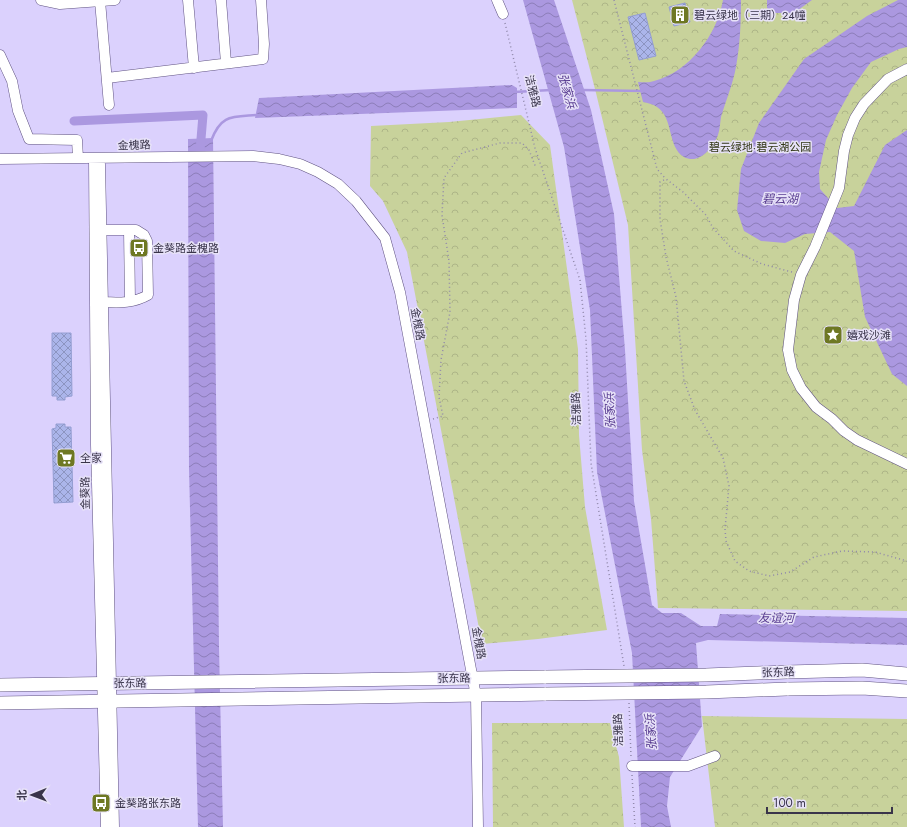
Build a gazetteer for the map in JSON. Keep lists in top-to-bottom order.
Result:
{
  "streets": {
    "main road": ["张东路"],
    "street": ["金槐路", "金葵路"],
    "path": ["洁雅路"]
  },
  "crossings": [
    ["金槐路", "金葵路"],
    ["金槐路", "张东路"],
    ["金葵路", "张东路"]
  ],
  "water": ["张家浜", "碧云湖", "友谊河"],
  "parks": ["碧云绿地·碧云湖公园"],
  "places": {
    "building": ["碧云绿地（三期）24幢"],
    "bus stop": ["金葵路金槐路", "金葵路张东路"],
    "place": ["嬉戏沙滩"],
    "supermarket": ["全家"]
  },
  "scale_bar": "100 m",
  "north": "left"
}
